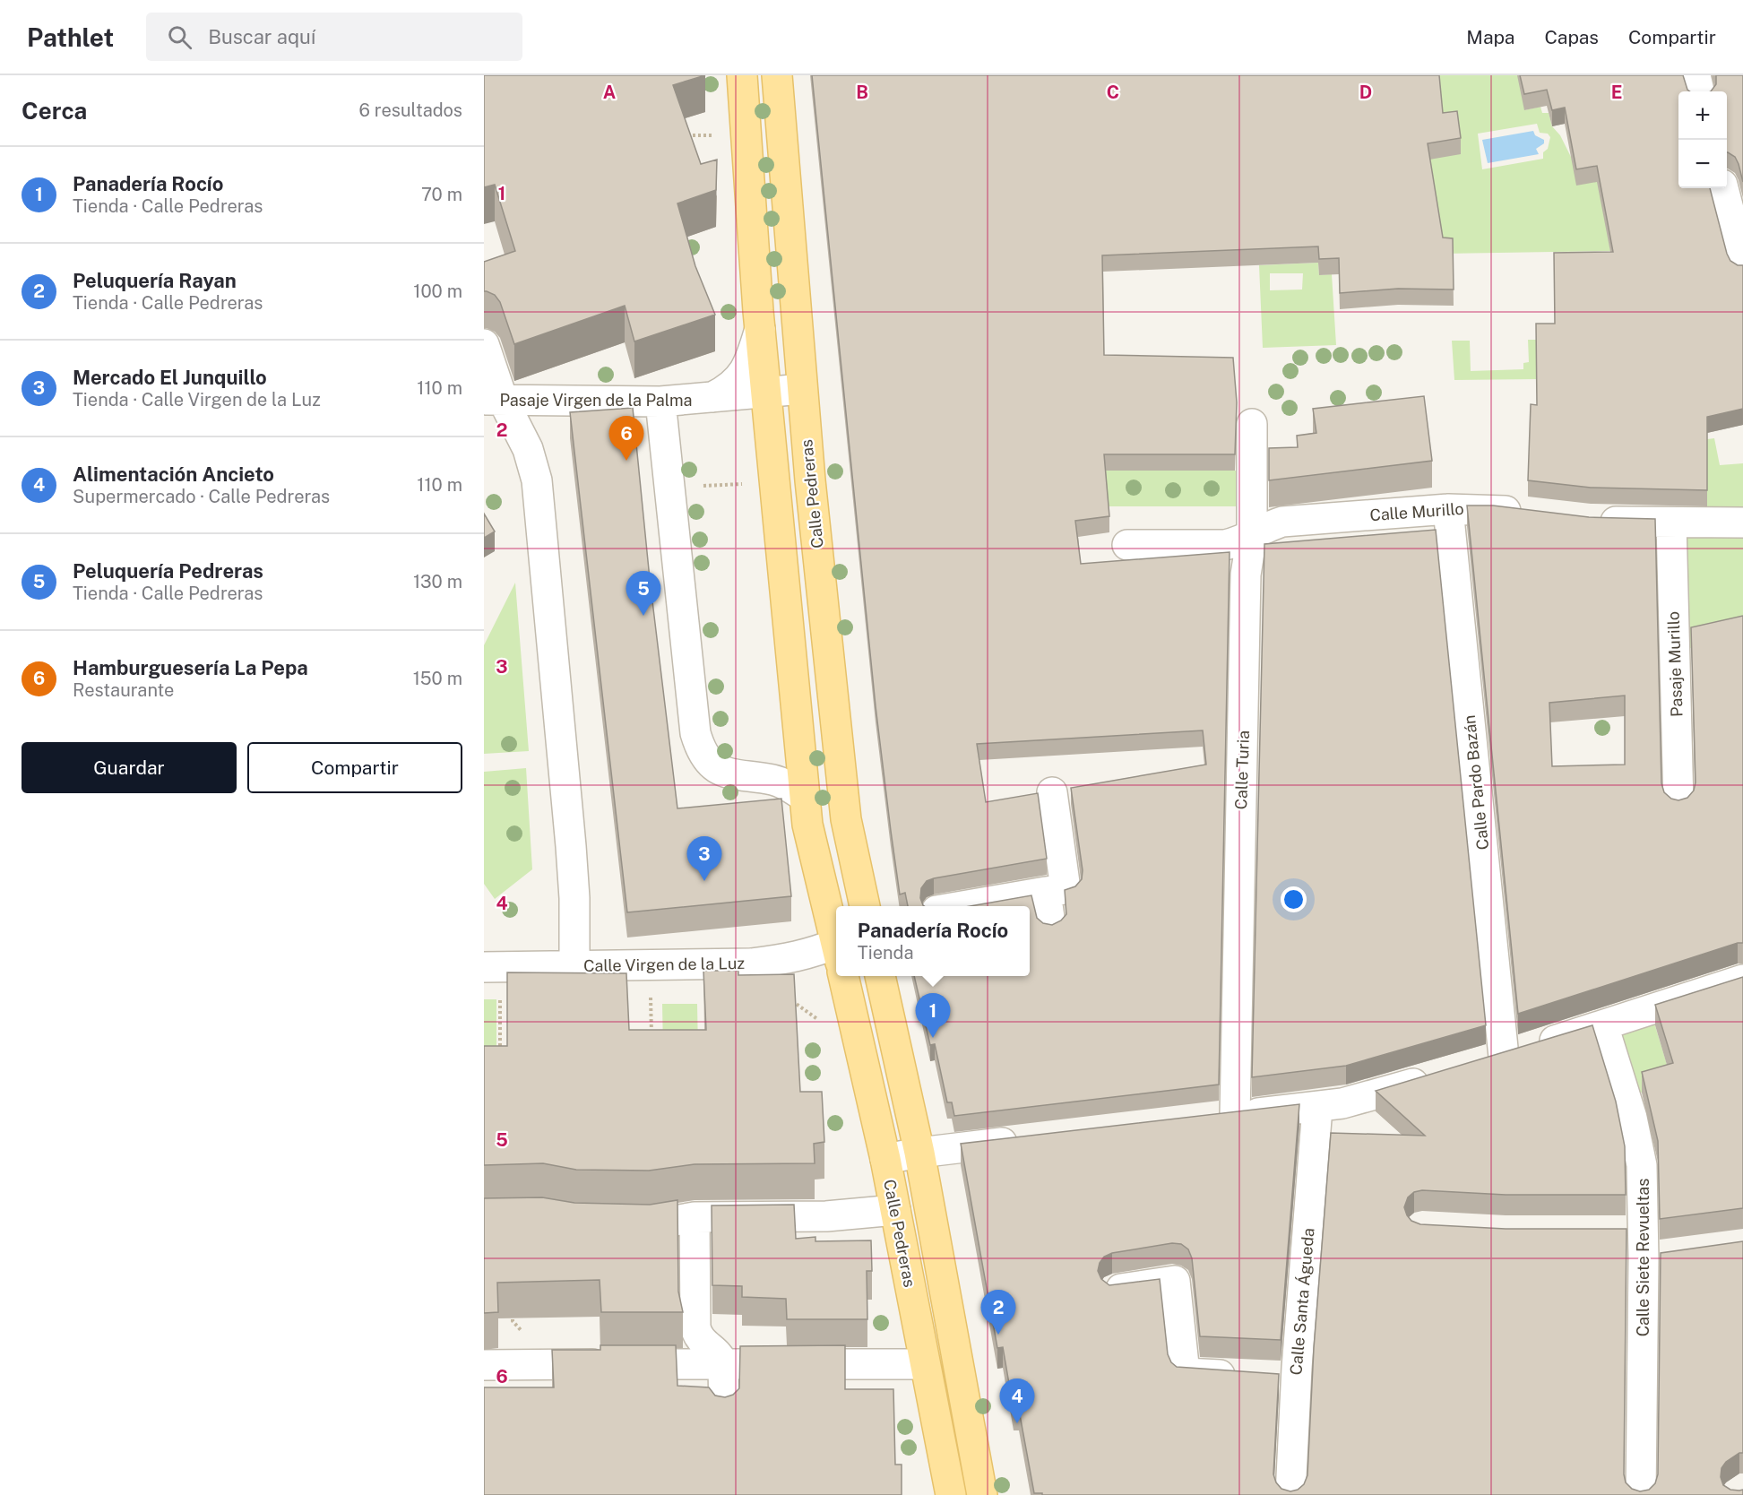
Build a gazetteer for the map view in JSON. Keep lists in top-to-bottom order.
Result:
{
  "streets": {
    "main road": ["Calle Pedreras"],
    "street": [
      "Pasaje Virgen de la Palma",
      "Calle Murillo",
      "Pasaje Murillo",
      "Calle Turia",
      "Calle Pardo Bazán",
      "Calle Virgen de la Luz",
      "Calle Siete Revueltas",
      "Calle Santa Águeda"
    ]
  },
  "crossings": [
    ["Pasaje Virgen de la Palma", "Calle Pedreras"],
    ["Calle Murillo", "Calle Turia"],
    ["Calle Murillo", "Calle Pardo Bazán"]
  ],
  "page": {
    "header": "Pathlet",
    "search": "Buscar aquí",
    "nav": ["Mapa", "Capas", "Compartir"],
    "heading": ["Cerca", "6 resultados"],
    "map_buttons": ["+", "−"],
    "list": [
      {
        "mark": "1",
        "name": "Panadería Rocío",
        "note": "Tienda · Calle Pedreras",
        "value": "70 m"
      },
      {
        "mark": "2",
        "name": "Peluquería Rayan",
        "note": "Tienda · Calle Pedreras",
        "value": "100 m"
      },
      {
        "mark": "3",
        "name": "Mercado El Junquillo",
        "note": "Tienda · Calle Virgen de la Luz",
        "value": "110 m"
      },
      {
        "mark": "4",
        "name": "Alimentación Ancieto",
        "note": "Supermercado · Calle Pedreras",
        "value": "110 m"
      },
      {
        "mark": "5",
        "name": "Peluquería Pedreras",
        "note": "Tienda · Calle Pedreras",
        "value": "130 m"
      },
      {
        "mark": "6",
        "name": "Hamburguesería La Pepa",
        "note": "Restaurante",
        "value": "150 m"
      }
    ],
    "pins": [
      "6",
      "5",
      "3",
      "1",
      "2",
      "4"
    ],
    "buttons": ["Guardar", "Compartir"],
    "popup": ["Panadería Rocío", "Tienda"]
  },
  "grid": {
    "columns": [
      "A",
      "B",
      "C",
      "D",
      "E"
    ],
    "rows": [
      "1",
      "2",
      "3",
      "4",
      "5",
      "6"
    ]
  }
}
